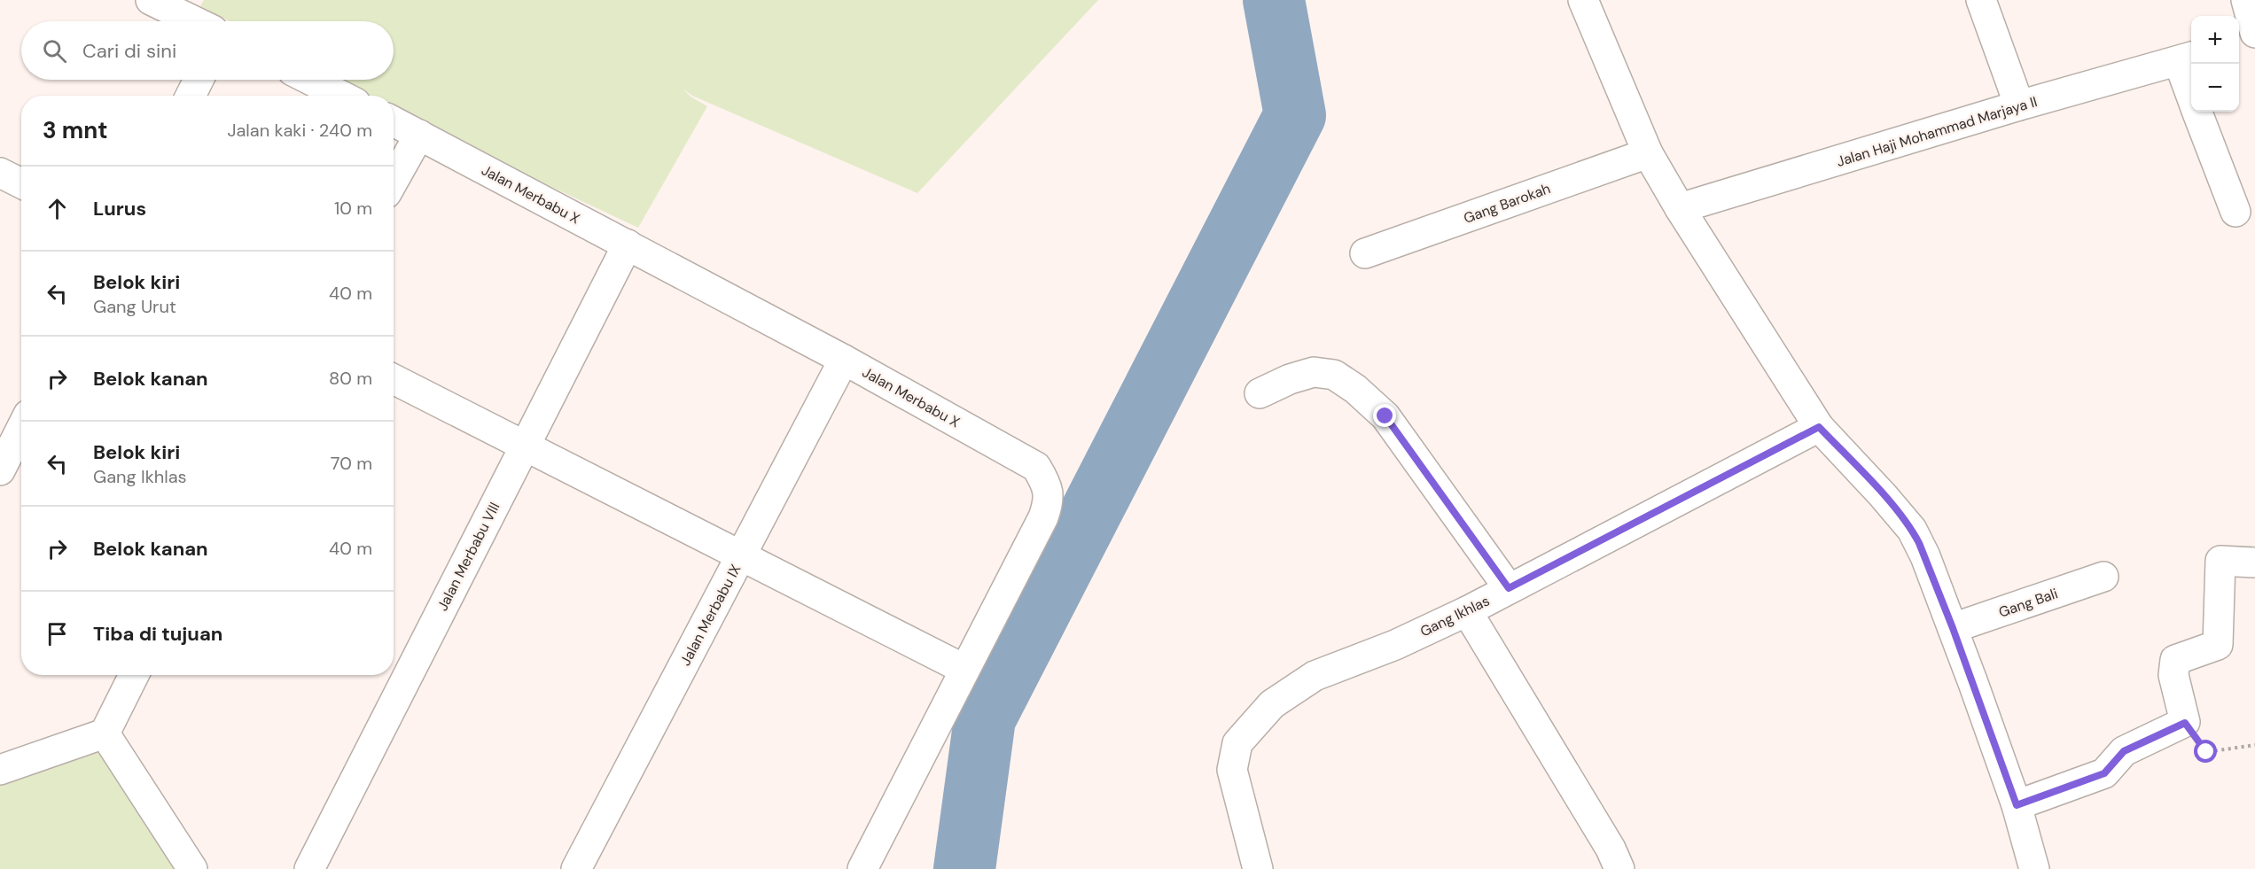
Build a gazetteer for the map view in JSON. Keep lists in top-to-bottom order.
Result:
{
  "streets": {
    "street": [
      "Jalan Haji Mohammad Marjaya II",
      "Jalan Merbabu X",
      "Gang Barokah",
      "Jalan Merbabu VIII",
      "Gang Bali",
      "Jalan Merbabu IX",
      "Gang Ikhlas"
    ]
  },
  "crossings": [
    ["Jalan Merbabu X", "Jalan Merbabu VIII"],
    ["Jalan Merbabu X", "Jalan Merbabu IX"]
  ],
  "page": {
    "map_buttons": ["+", "−"],
    "search": "Cari di sini",
    "heading": ["3 mnt", "Jalan kaki · 240 m"],
    "list": [
      ["Lurus", "10 m"],
      ["Belok kiri", "Gang Urut", "40 m"],
      ["Belok kanan", "80 m"],
      ["Belok kiri", "Gang Ikhlas", "70 m"],
      ["Belok kanan", "40 m"],
      "Tiba di tujuan"
    ]
  }
}
